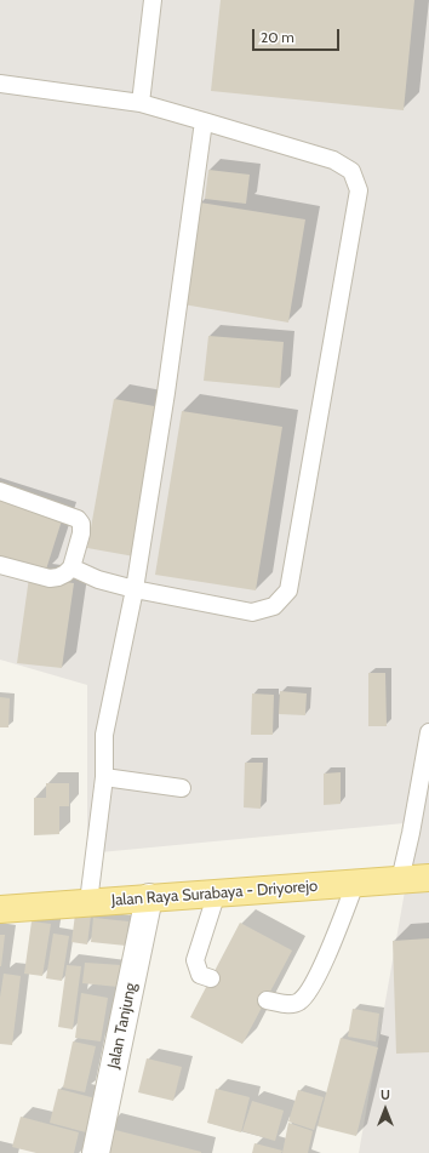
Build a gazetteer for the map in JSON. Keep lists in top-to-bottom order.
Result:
{
  "streets": {
    "main road": ["Jalan Raya Surabaya - Driyorejo"],
    "street": ["Jalan Tanjung"]
  },
  "crossings": [
    ["Jalan Raya Surabaya - Driyorejo", "Jalan Tanjung"]
  ],
  "scale_bar": "20 m",
  "north": "top"
}
